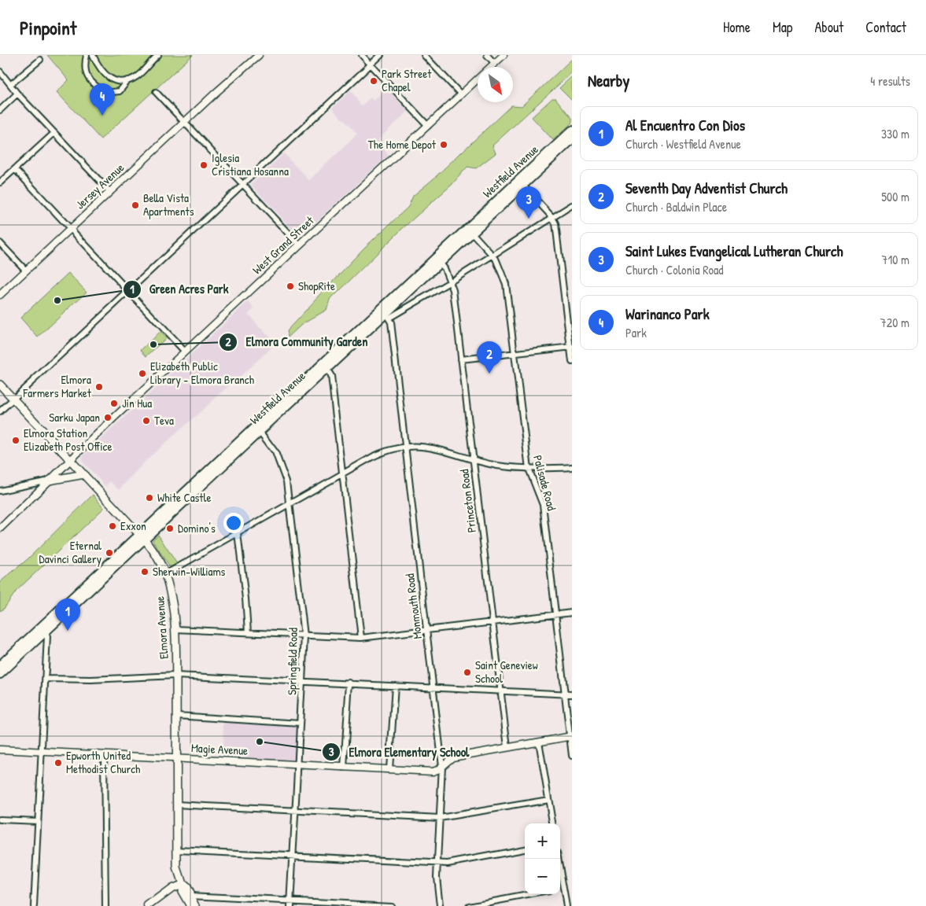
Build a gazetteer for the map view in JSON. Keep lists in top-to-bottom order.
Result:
{
  "streets": {
    "main road": ["Westfield Avenue", "Elmora Avenue"],
    "street": [
      "Jersey Avenue",
      "West Grand Street",
      "Palisade Road",
      "Princeton Road",
      "Monmouth Road",
      "Springfield Road",
      "Magie Avenue"
    ]
  },
  "crossings": [
    ["Westfield Avenue", "Palisade Road"],
    ["Westfield Avenue", "Princeton Road"],
    ["Westfield Avenue", "Monmouth Road"],
    ["Westfield Avenue", "Elmora Avenue"],
    ["Westfield Avenue", "Springfield Road"],
    ["West Grand Street", "Elmora Avenue"],
    ["Palisade Road", "Magie Avenue"],
    ["Princeton Road", "Magie Avenue"],
    ["Monmouth Road", "Magie Avenue"],
    ["Elmora Avenue", "Magie Avenue"],
    ["Springfield Road", "Magie Avenue"]
  ],
  "places": [
    "Park Street Chapel",
    "The Home Depot",
    "Iglesia Cristiana Hosanna",
    "Bella Vista Apartments",
    "ShopRite",
    "Green Acres Park",
    "Elmora Community Garden",
    "Elizabeth Public Library - Elmora Branch",
    "Elmora Farmers Market",
    "Jin Hua",
    "Sarku Japan",
    "Teva",
    "Elmora Station Elizabeth Post Office",
    "White Castle",
    "Exxon",
    "Domino's",
    "Eternal Davinci Gallery",
    "Sherwin-Williams",
    "Saint Geneview School",
    "Elmora Elementary School",
    "Epworth United Methodist Church"
  ],
  "north": "bottom right",
  "page": {
    "header": "Pinpoint",
    "nav": [
      "Home",
      "Map",
      "About",
      "Contact"
    ],
    "heading": ["Nearby", "4 results"],
    "pins": [
      "4",
      "3",
      "2",
      "1"
    ],
    "list": [
      {
        "mark": "1",
        "name": "Al Encuentro Con Dios",
        "note": "Church · Westfield Avenue",
        "value": "330 m"
      },
      {
        "mark": "2",
        "name": "Seventh Day Adventist Church",
        "note": "Church · Baldwin Place",
        "value": "500 m"
      },
      {
        "mark": "3",
        "name": "Saint Lukes Evangelical Lutheran Church",
        "note": "Church · Colonia Road",
        "value": "710 m"
      },
      {
        "mark": "4",
        "name": "Warinanco Park",
        "note": "Park",
        "value": "720 m"
      }
    ],
    "map_buttons": ["+", "−"]
  }
}
